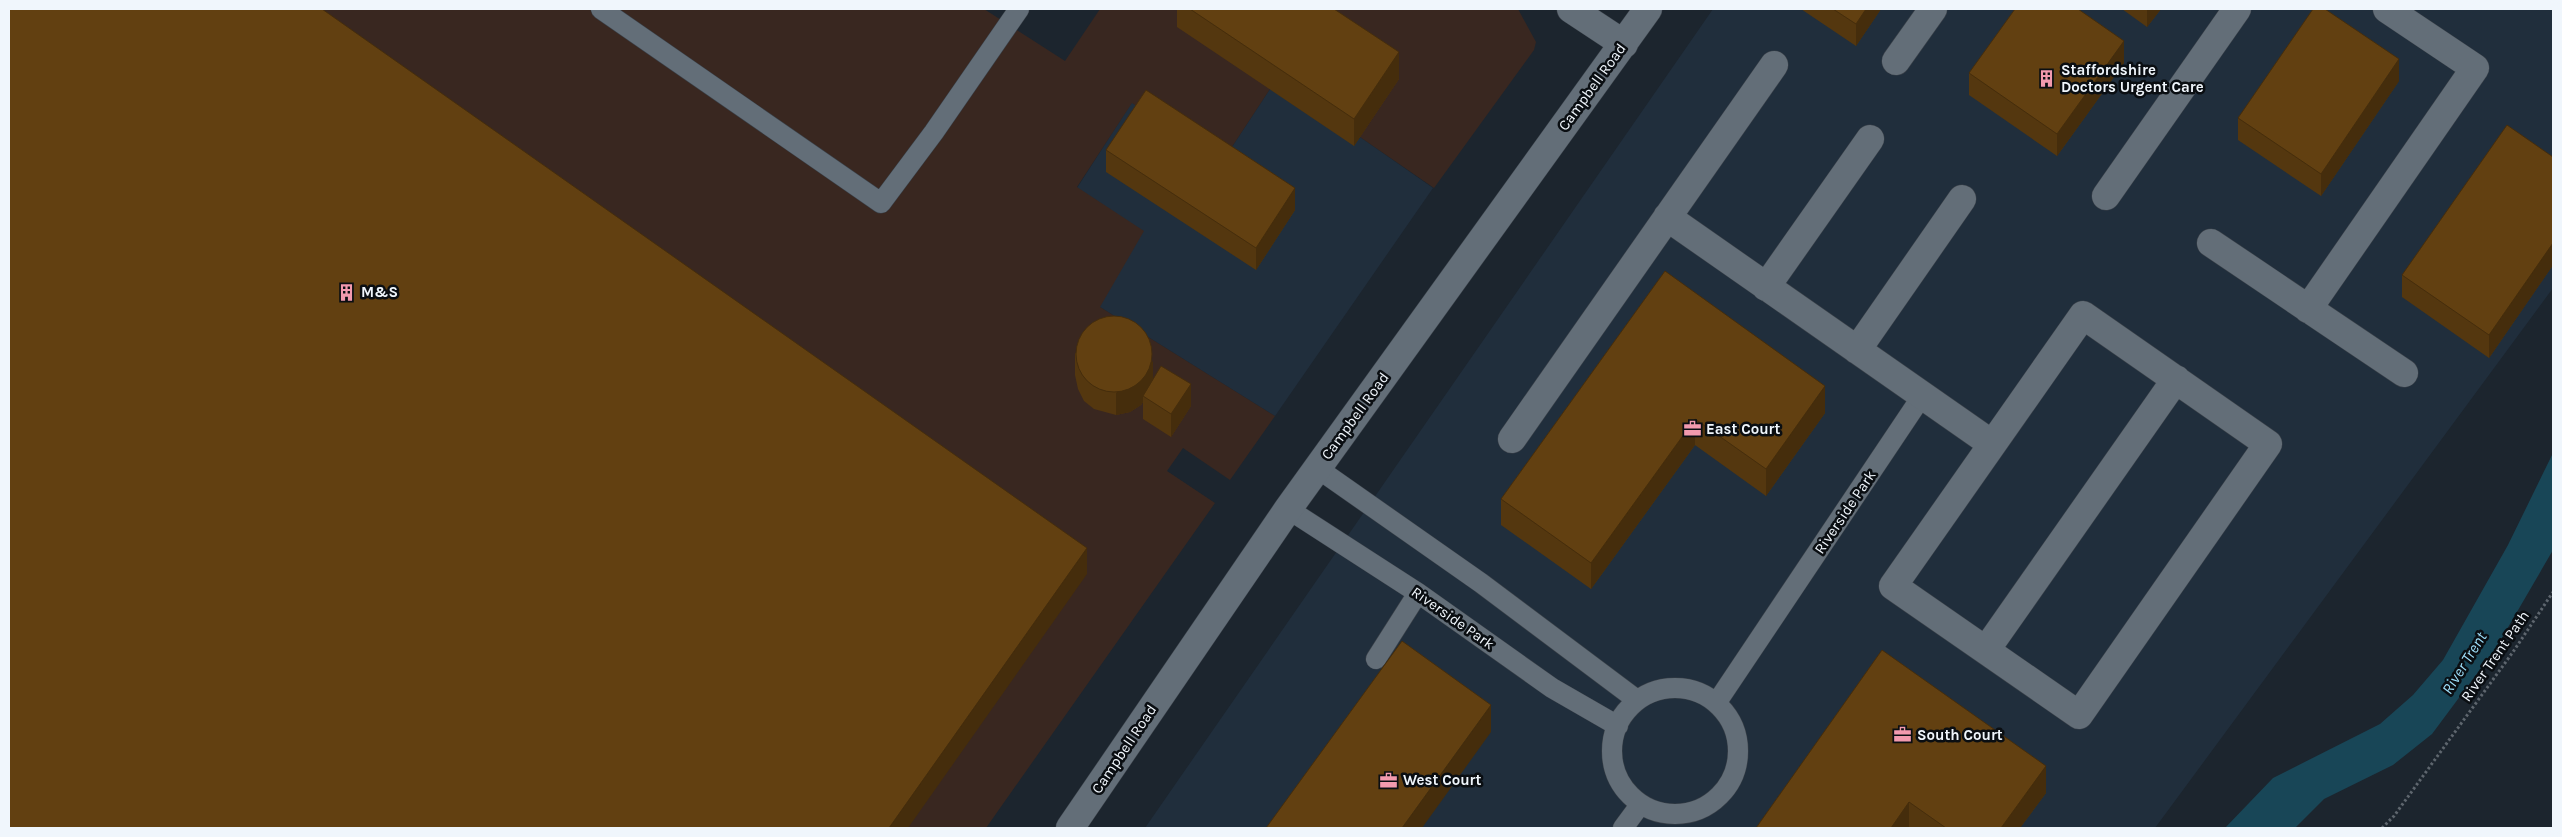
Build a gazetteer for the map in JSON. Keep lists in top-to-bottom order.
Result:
{
  "streets": {
    "street": ["Campbell Road"],
    "lane": ["Riverside Park"],
    "path": ["River Trent Path"]
  },
  "crossings": [
    ["Campbell Road", "Riverside Park"]
  ],
  "water": ["River Trent"],
  "places": {
    "building": ["Staffordshire Doctors Urgent Care", "M&S"],
    "office": ["East Court", "South Court", "West Court"]
  }
}
